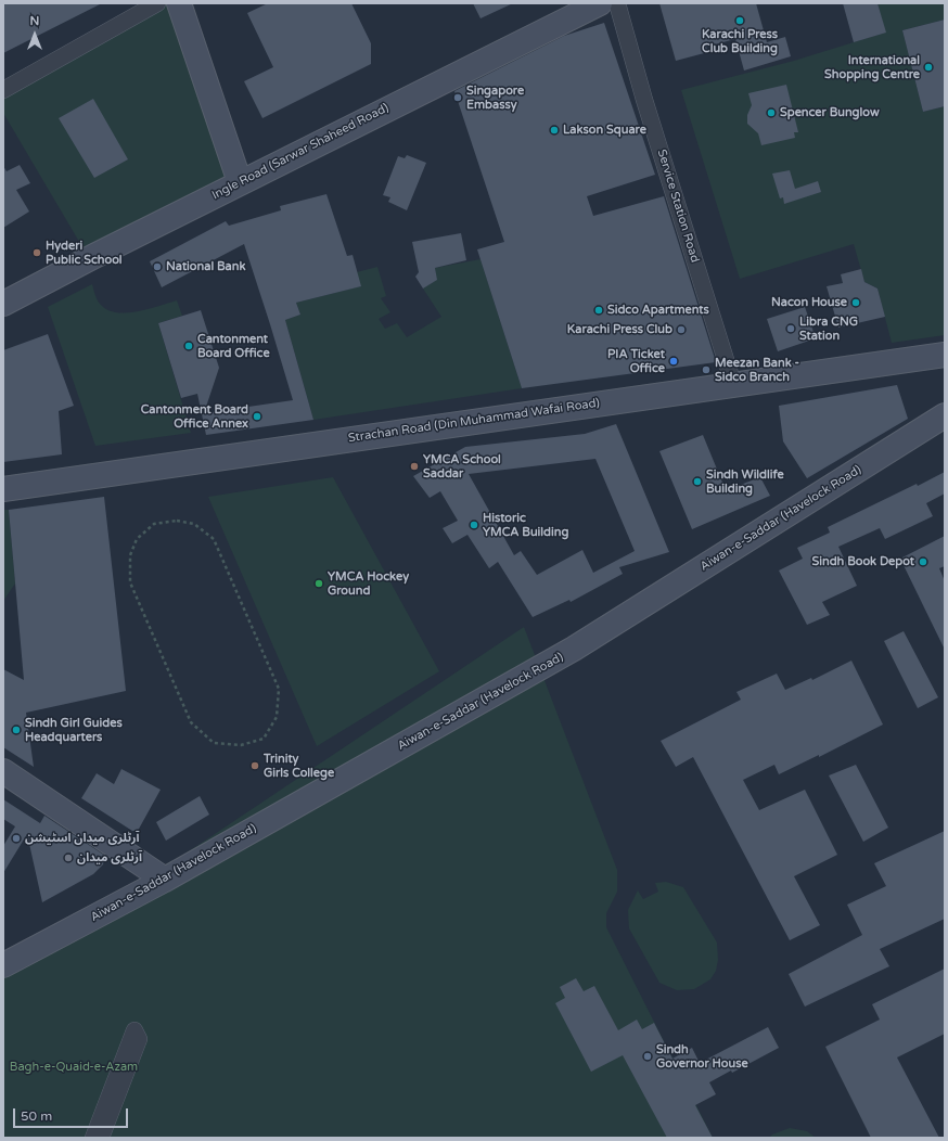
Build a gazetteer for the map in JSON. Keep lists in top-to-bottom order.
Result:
{
  "streets": {
    "main road": ["Ingle Road (Sarwar Shaheed Road)", "Strachan Road (Din Muhammad Wafai Road)", "Aiwan-e-Saddar (Havelock Road)"],
    "street": ["Service Station Road"]
  },
  "crossings": [
    ["Service Station Road", "Strachan Road (Din Muhammad Wafai Road)"]
  ],
  "parks": ["Bagh-e-Quaid-e-Azam"],
  "places": [
    "Karachi Press Club Building",
    "International Shopping Centre",
    "Singapore Embassy",
    "Spencer Bunglow",
    "Lakson Square",
    "Hyderi Public School",
    "National Bank",
    "Nacon House",
    "Sidco Apartments",
    "Libra CNG Station",
    "Karachi Press Club",
    "Cantonment Board Office",
    "PIA Ticket Office",
    "Meezan Bank - Sidco Branch",
    "Cantonment Board Office Annex",
    "YMCA School Saddar",
    "Sindh Wildlife Building",
    "Historic YMCA Building",
    "Sindh Book Depot",
    "YMCA Hockey Ground",
    "Sindh Girl Guides Headquarters",
    "Trinity Girls College",
    "آرٹلری میدان اسٹیشن",
    "آرٹلری میدان",
    "Sindh Governor House"
  ],
  "scale_bar": "50 m",
  "north": "top"
}
